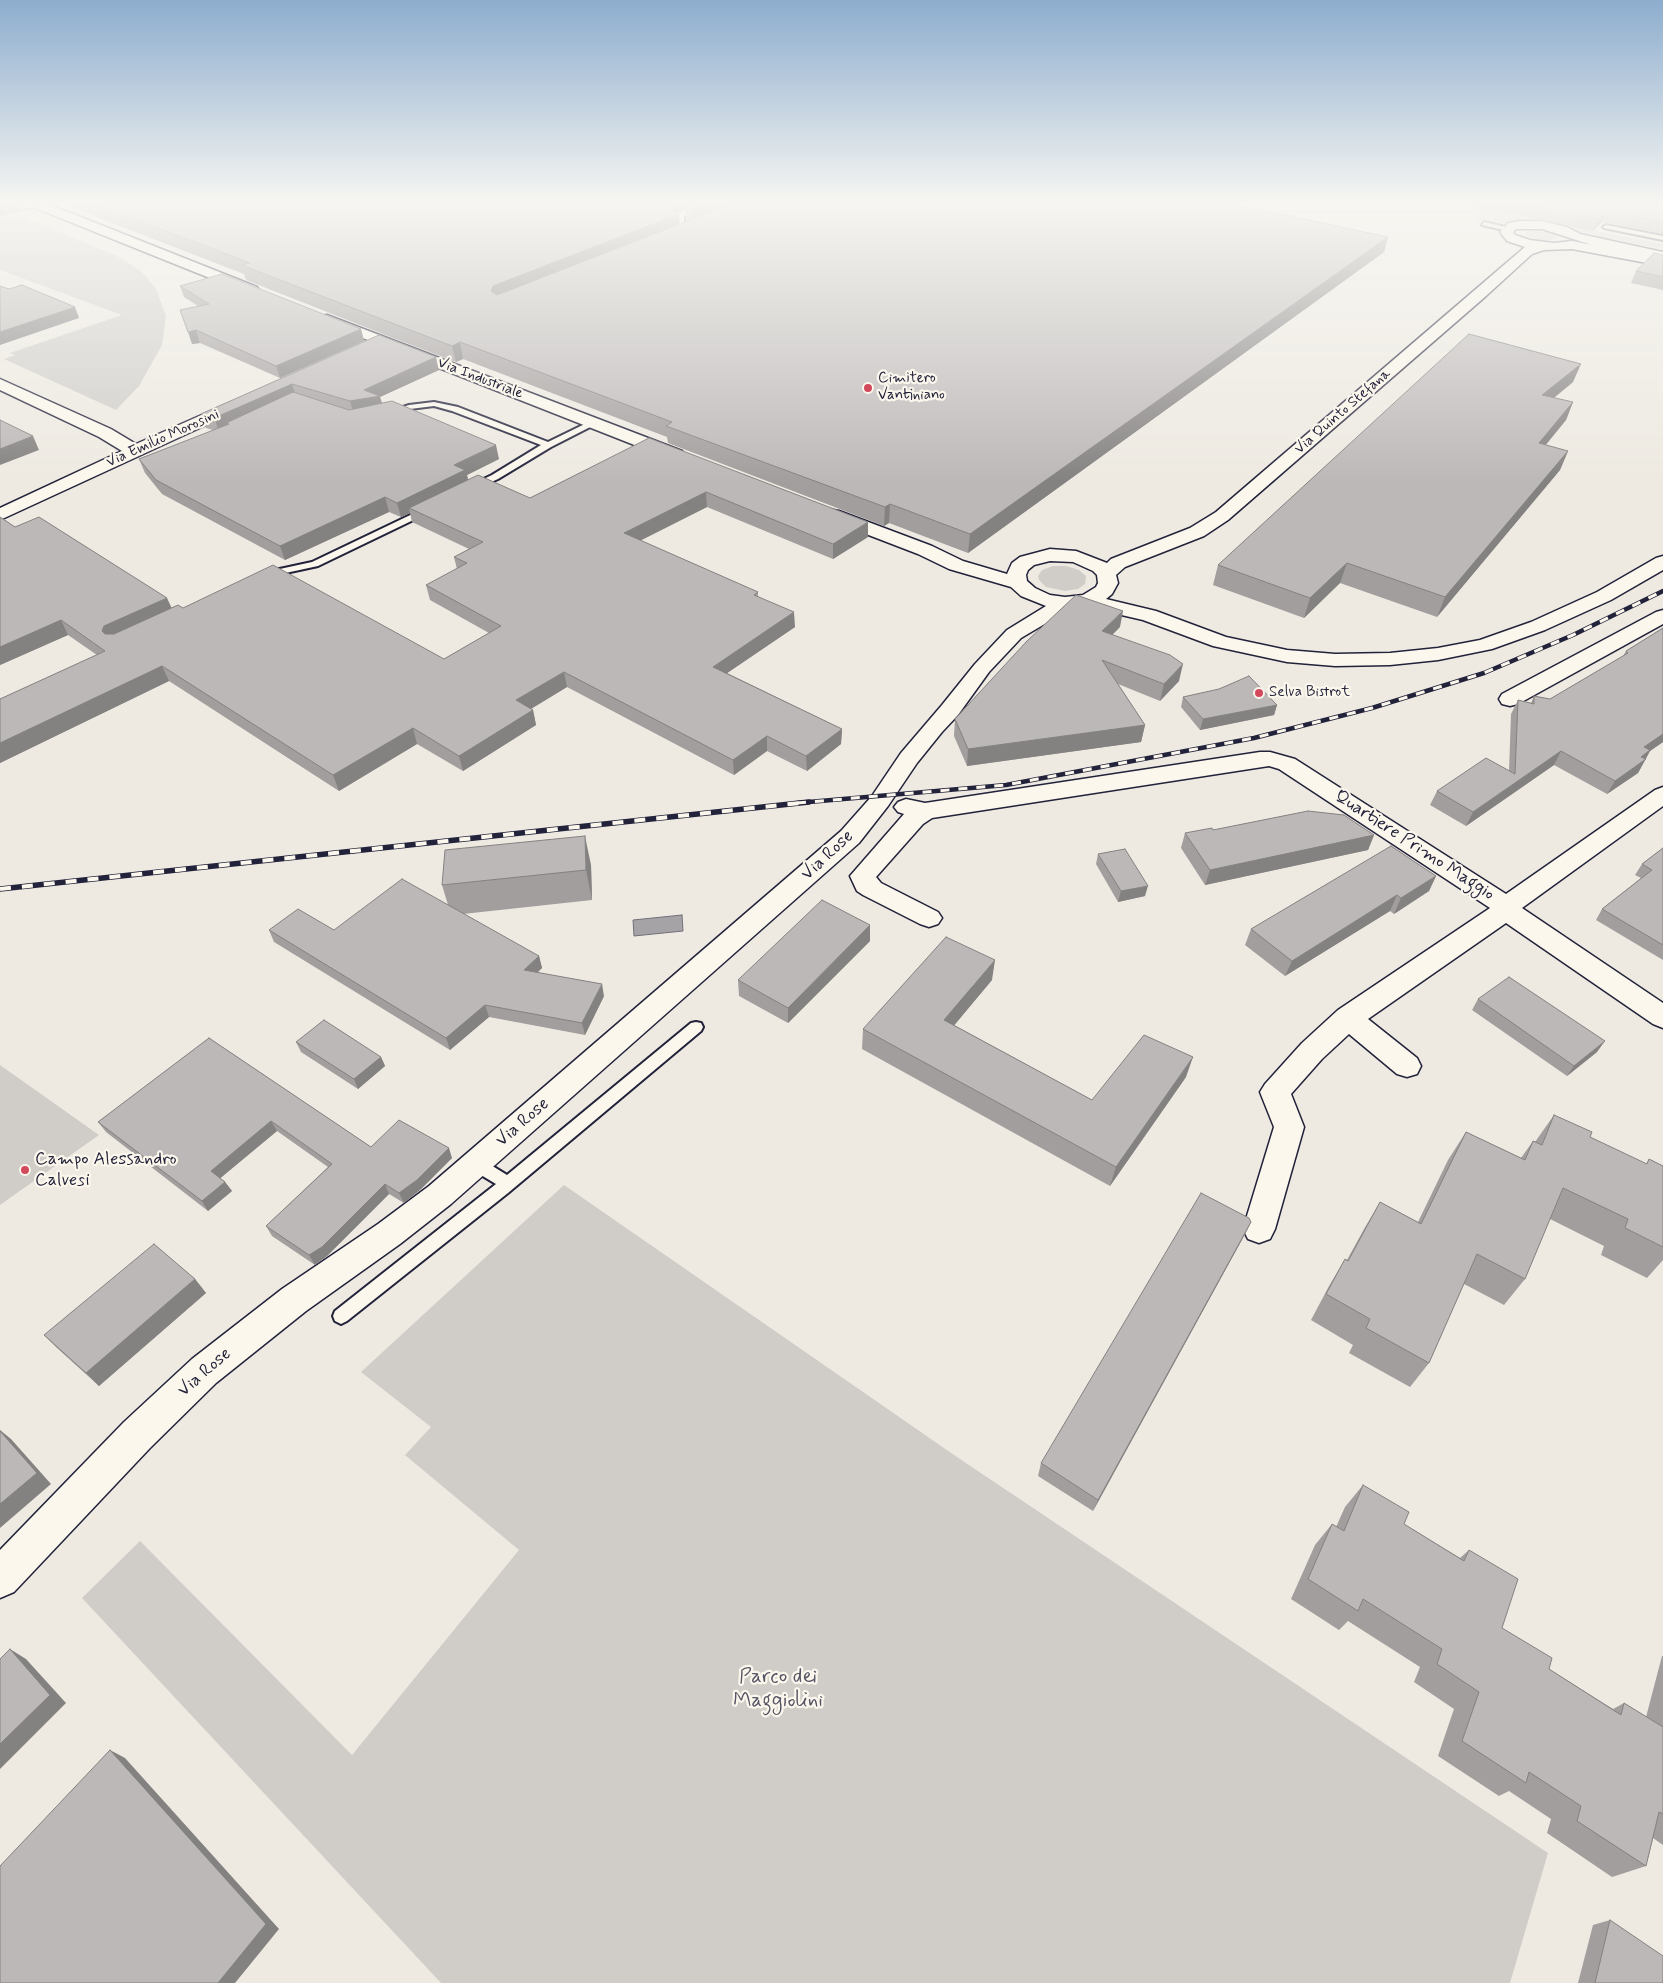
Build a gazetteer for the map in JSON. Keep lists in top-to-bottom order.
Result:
{
  "streets": {
    "street": [
      "Via Industriale",
      "Via Quinto Stefana",
      "Via Emilio Morosini",
      "Quartiere Primo Maggio",
      "Via Rose"
    ]
  },
  "parks": ["Parco dei Maggiolini"],
  "places": ["Cimitero Vantiniano", "Selva Bistrot", "Campo Alessandro Calvesi"]
}
